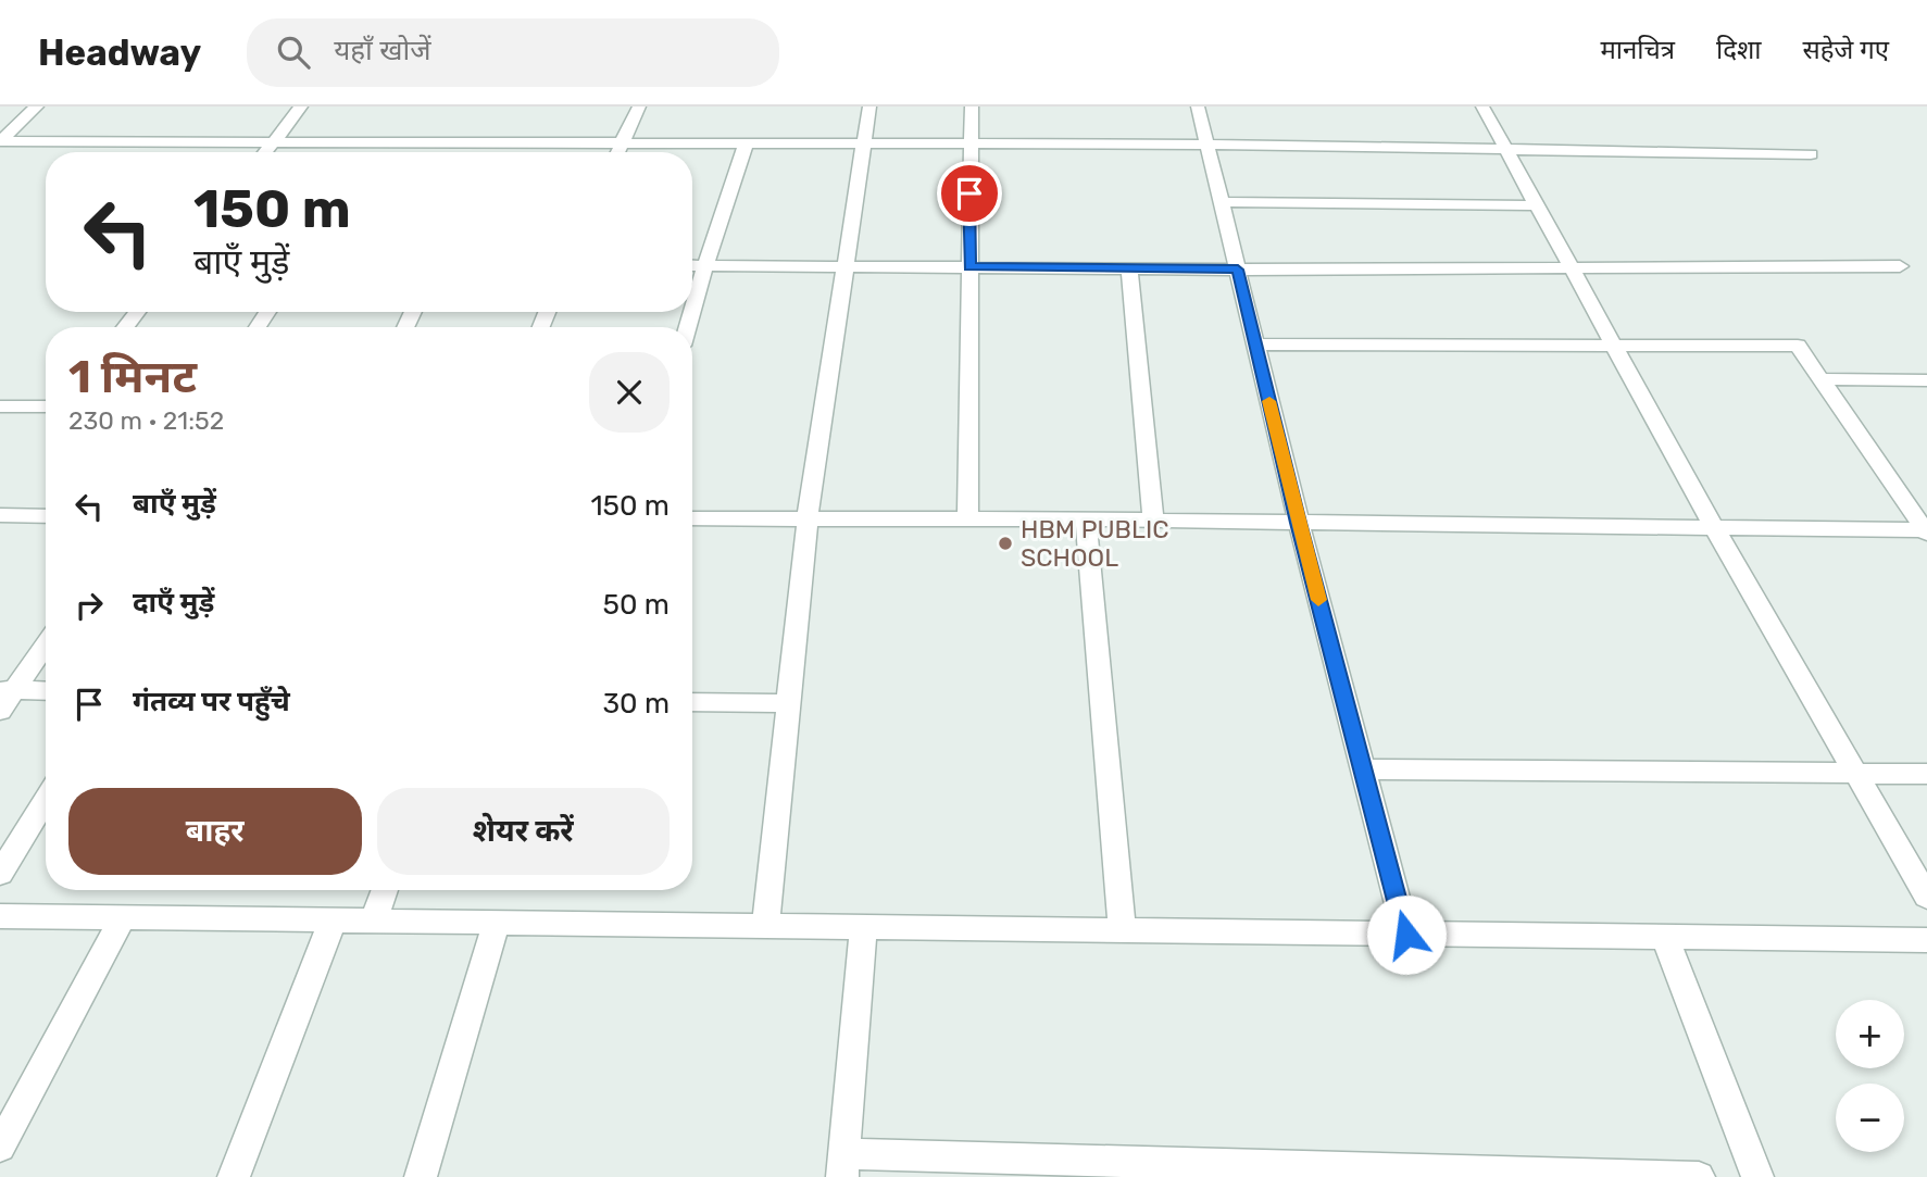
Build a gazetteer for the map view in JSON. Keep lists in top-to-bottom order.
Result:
{
  "places": ["HBM PUBLIC SCHOOL"],
  "page": {
    "header": "Headway",
    "search": "यहाँ खोजें",
    "nav": ["मानचित्र", "दिशा", "सहेजे गए"],
    "turn": ["150 m", "बाएँ मुड़ें"],
    "heading": ["1 मिनट", "230 m · 21:52"],
    "list": [
      {
        "name": "बाएँ मुड़ें",
        "value": "150 m"
      },
      {
        "name": "दाएँ मुड़ें",
        "value": "50 m"
      },
      {
        "name": "गंतव्य पर पहुँचे",
        "value": "30 m"
      }
    ],
    "buttons": ["बाहर", "शेयर करें"],
    "map_buttons": ["+", "−"]
  }
}
